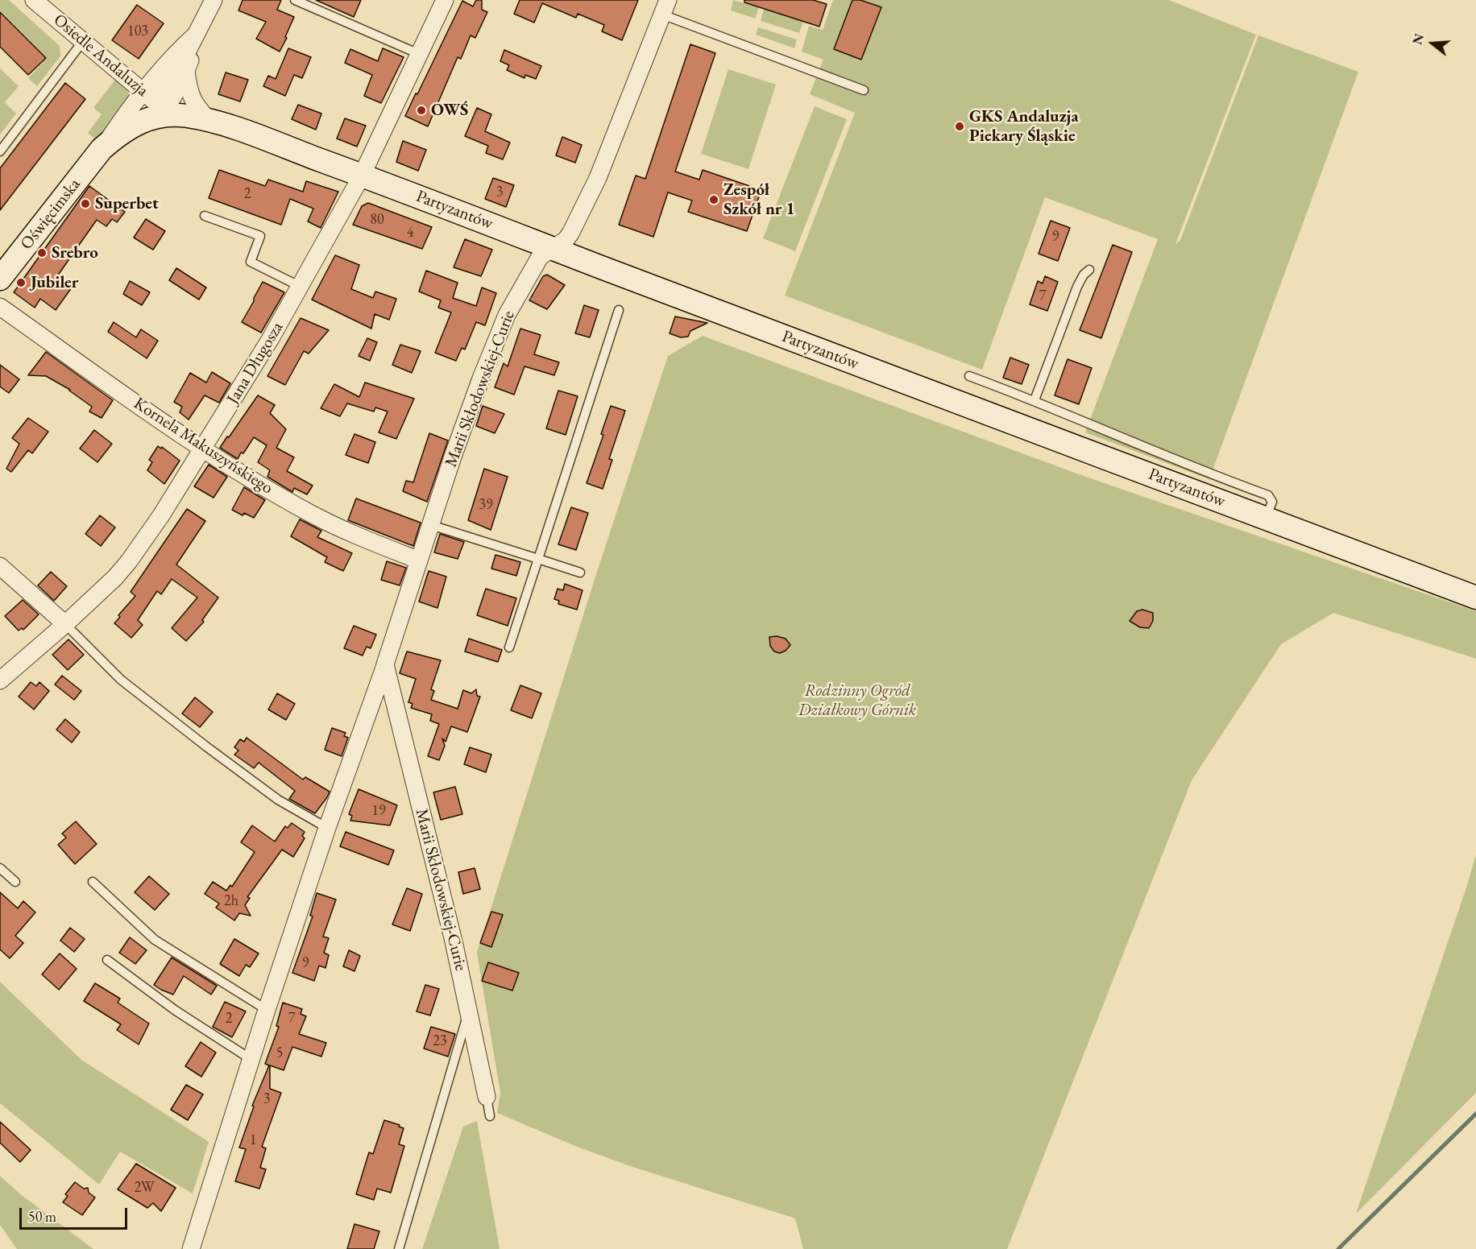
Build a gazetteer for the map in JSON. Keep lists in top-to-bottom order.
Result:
{
  "streets": {
    "street": [
      "Osiedle Andaluzja",
      "Partyzantów",
      "Oświęcimska",
      "Jana Długosza",
      "Marii Skłodowskiej-Curie",
      "Kornela Makuszyńskiego"
    ]
  },
  "crossings": [
    ["Osiedle Andaluzja", "Partyzantów"],
    ["Osiedle Andaluzja", "Oświęcimska"],
    ["Partyzantów", "Oświęcimska"],
    ["Partyzantów", "Jana Długosza"],
    ["Partyzantów", "Marii Skłodowskiej-Curie"],
    ["Jana Długosza", "Kornela Makuszyńskiego"],
    ["Marii Skłodowskiej-Curie", "Kornela Makuszyńskiego"]
  ],
  "parks": ["Rodzinny Ogród Działkowy Górnik"],
  "places": [
    "OWŚ",
    "GKS Andaluzja Piekary Śląskie",
    "Zespół Szkół nr 1",
    "Superbet",
    "Srebro",
    "Jubiler"
  ],
  "house_numbers": [
    "103",
    "3",
    "2",
    "80",
    "4",
    "9",
    "7",
    "39",
    "19",
    "2h",
    "9",
    "2",
    "7",
    "23",
    "5",
    "3",
    "1",
    "2W"
  ],
  "scale_bar": "50 m",
  "north": "left"
}
